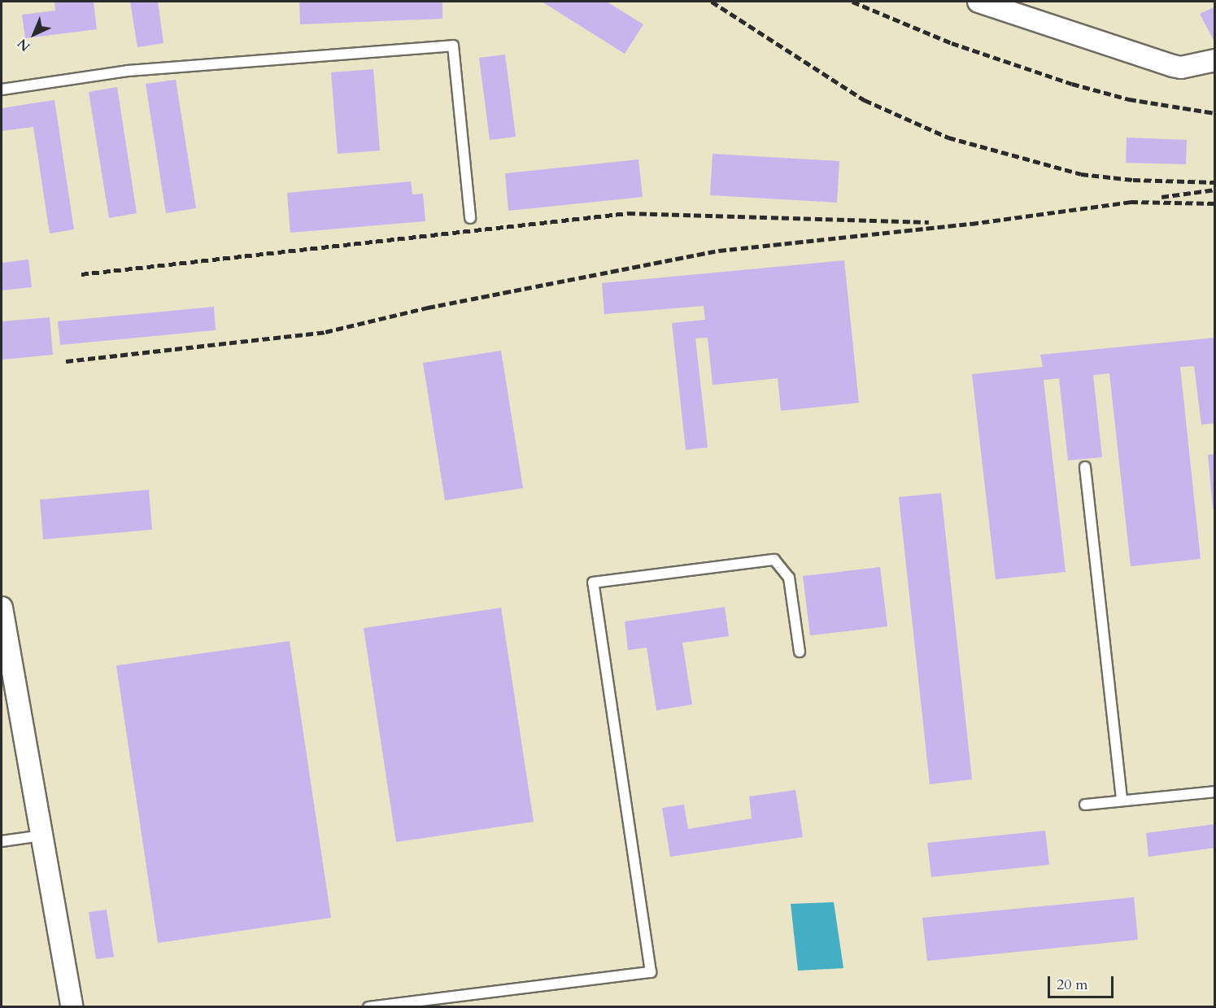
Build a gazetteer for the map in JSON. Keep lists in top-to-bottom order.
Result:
{
  "scale_bar": "20 m",
  "north": "bottom left"
}
